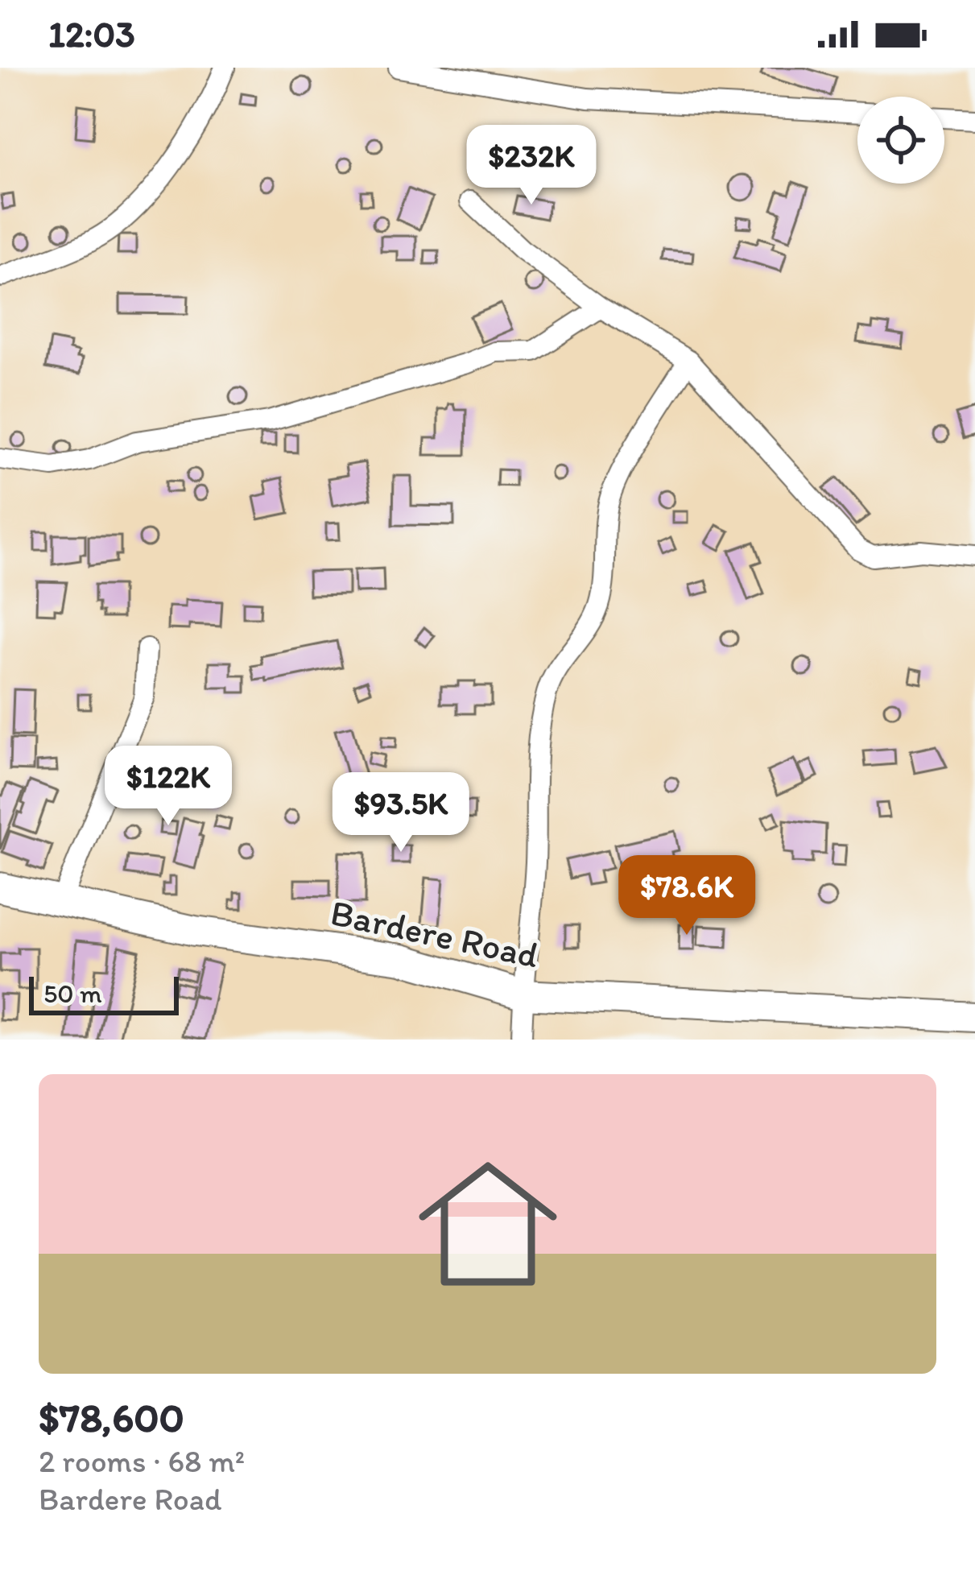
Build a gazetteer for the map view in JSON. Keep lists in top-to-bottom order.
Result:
{
  "streets": {
    "street": ["Bardere Road"]
  },
  "scale_bar": "50 m",
  "page": {
    "status": "12:03",
    "price": [
      "$232K",
      "$122K",
      "$93.5K",
      "$78.6K"
    ],
    "scale": "50 m",
    "list": [
      {
        "name": "$78,600",
        "note": "2 rooms · 68 m² · Bardere Road"
      }
    ]
  }
}
